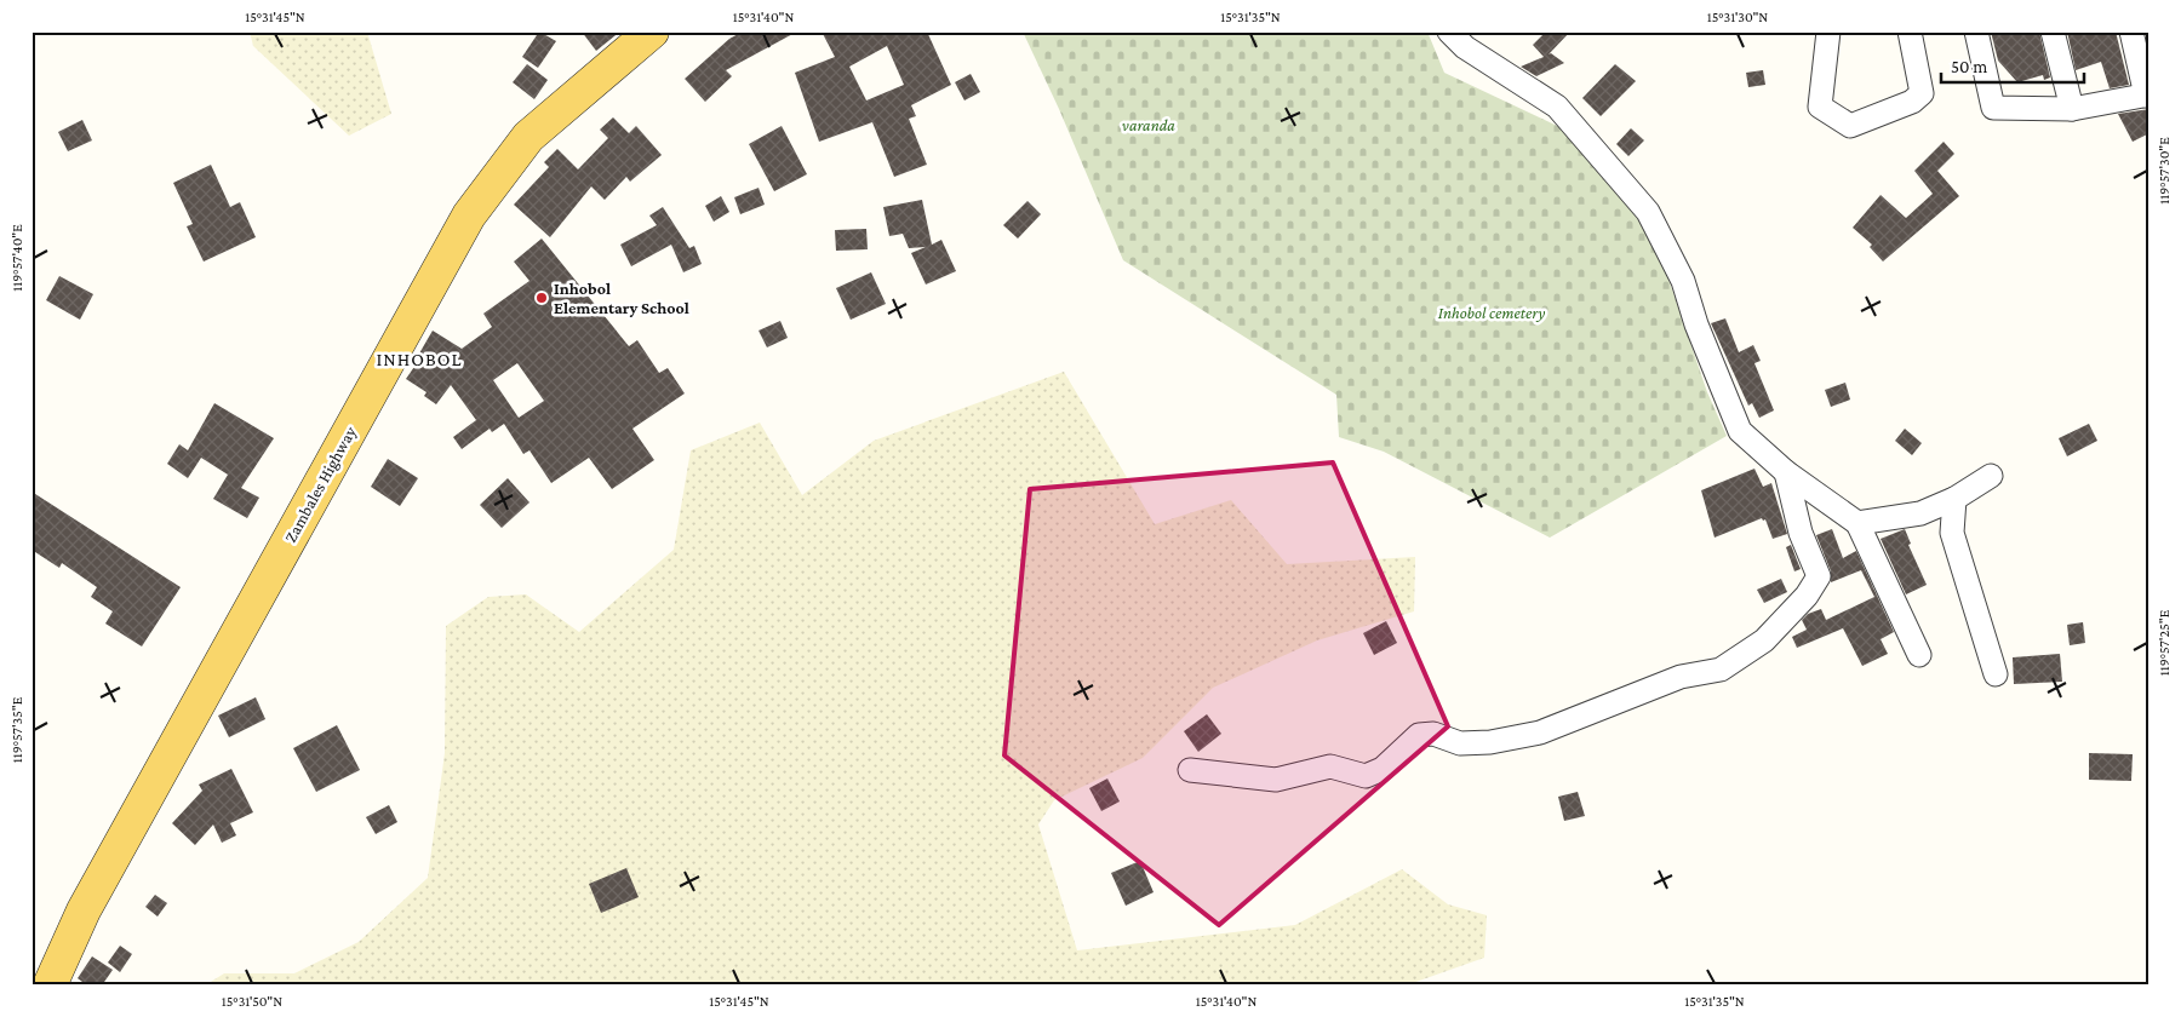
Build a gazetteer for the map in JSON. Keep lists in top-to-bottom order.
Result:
{
  "streets": {
    "main road": ["Zambales Highway"]
  },
  "districts": ["INHOBOL"],
  "parks": ["varanda", "Inhobol cemetery"],
  "places": ["Inhobol Elementary School"],
  "scale_bar": "50 m",
  "coordinates": [
    "15°31'45\"N",
    "15°31'40\"N",
    "15°31'35\"N",
    "15°31'30\"N",
    "119°57'30\"E",
    "119°57'40\"E",
    "119°57'25\"E",
    "119°57'35\"E",
    "15°31'50\"N"
  ]
}
